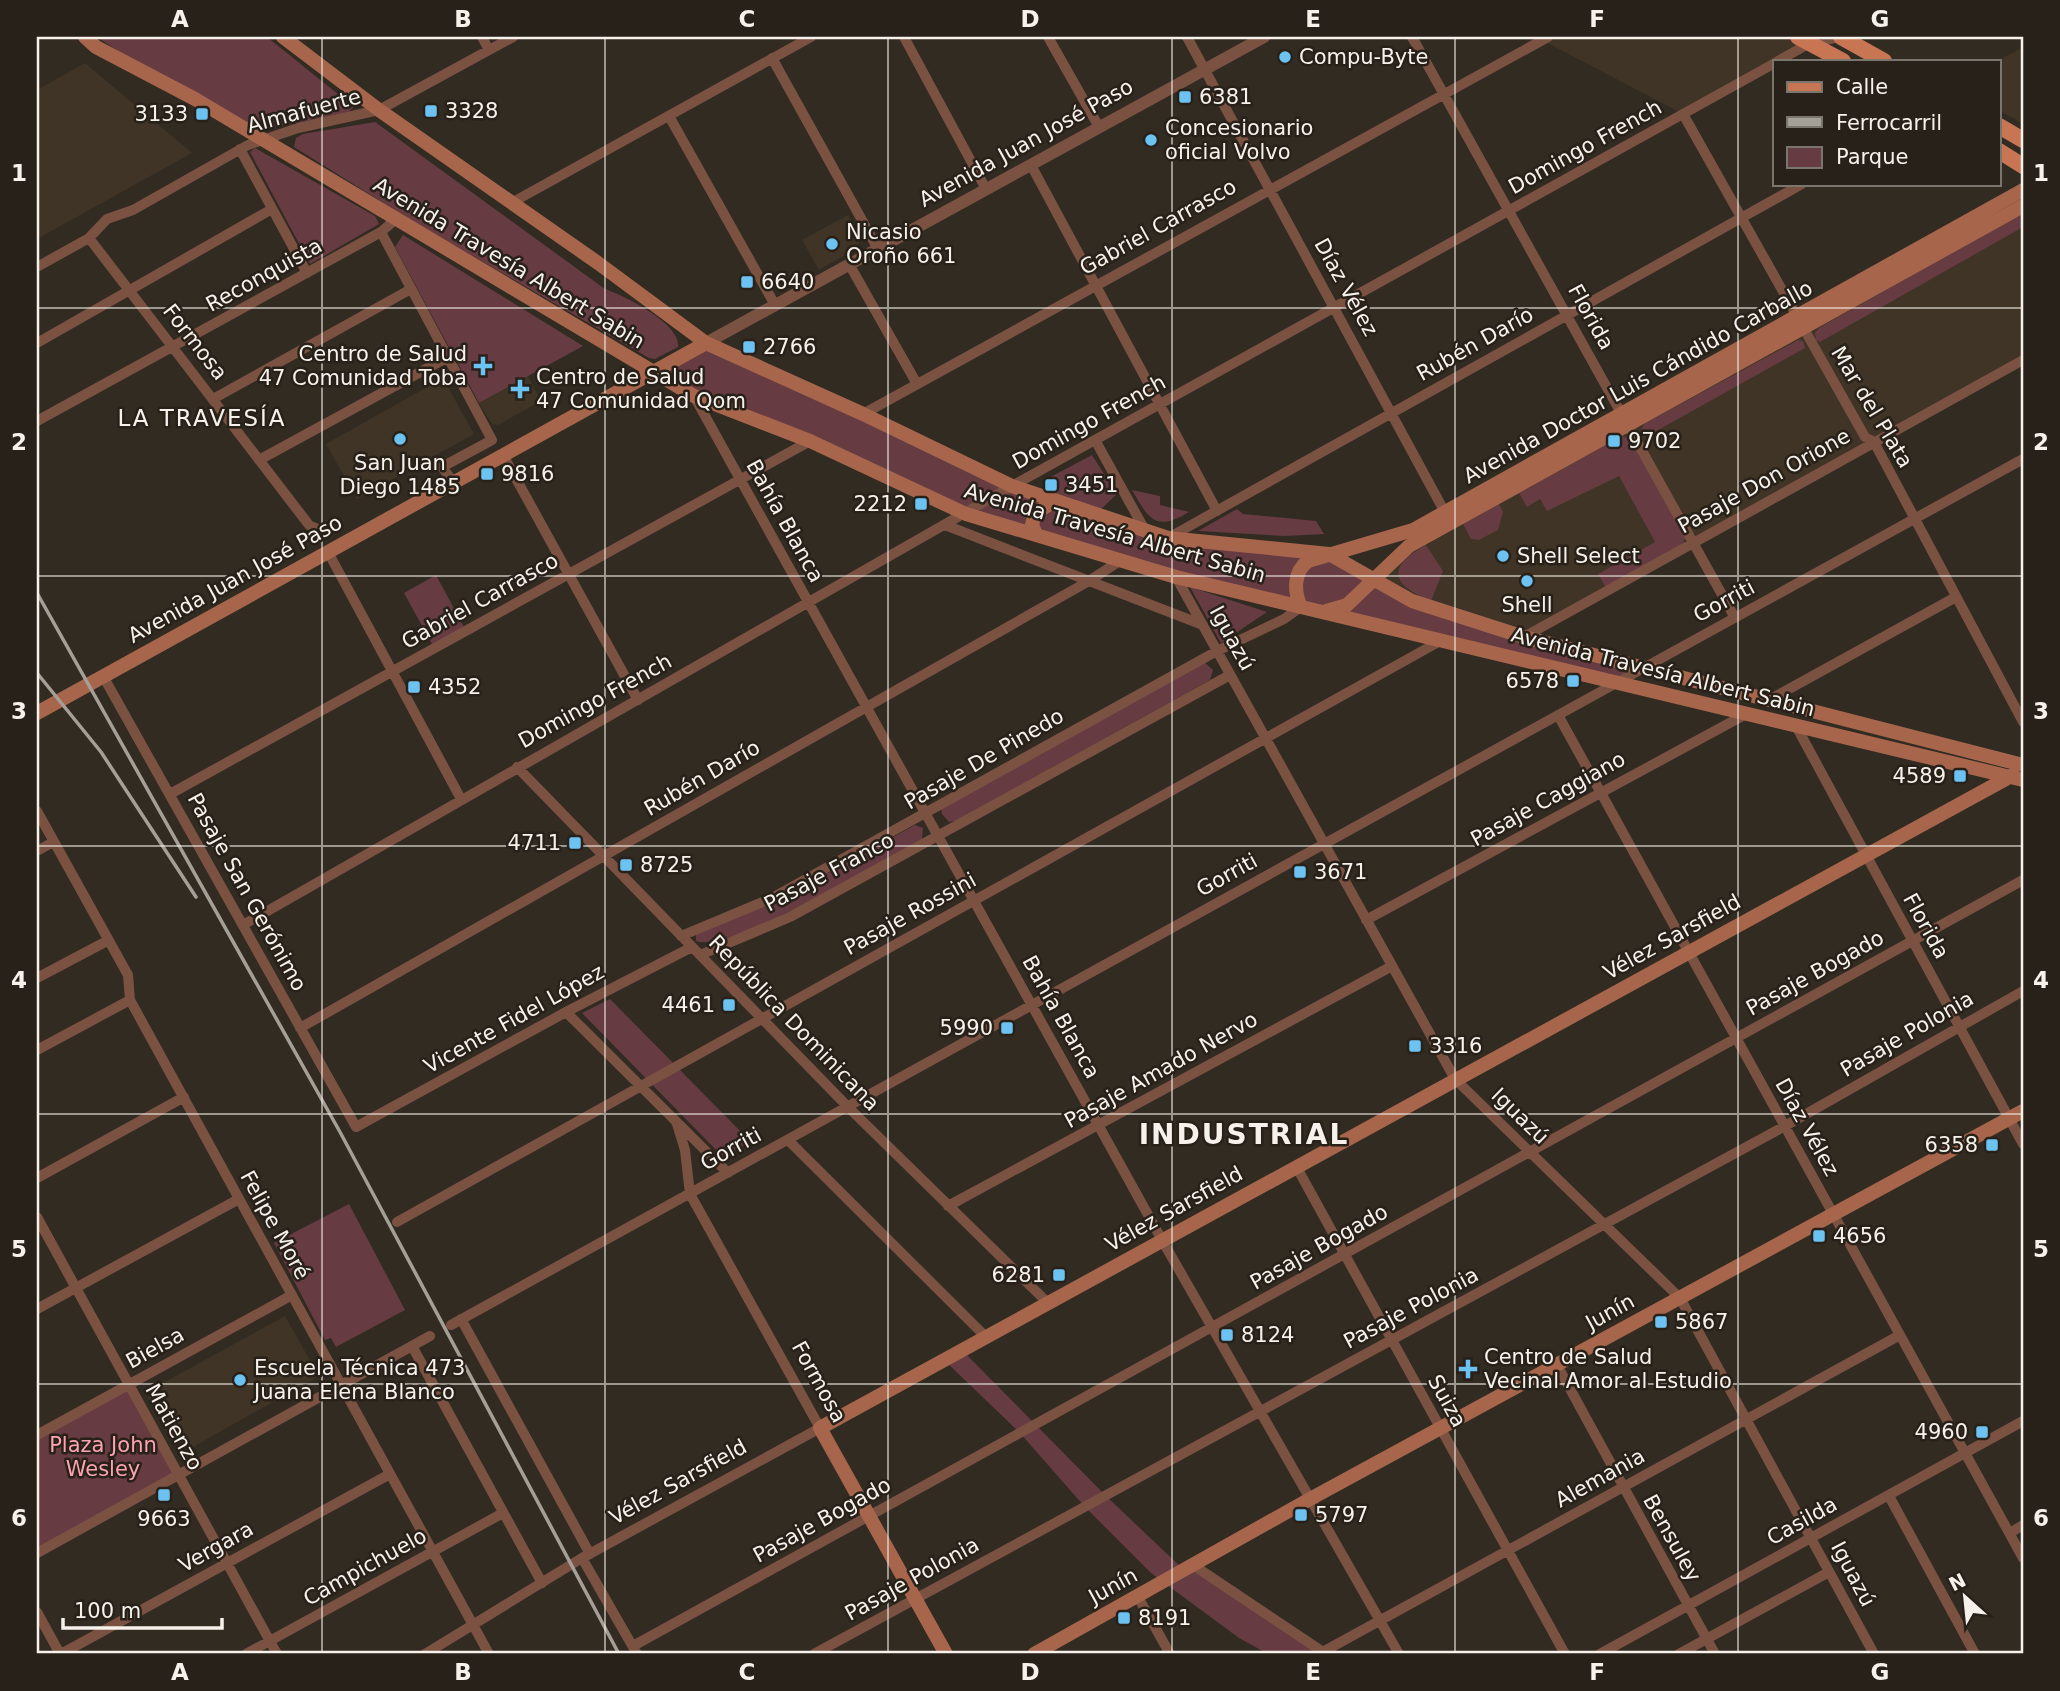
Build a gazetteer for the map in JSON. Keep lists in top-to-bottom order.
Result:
{
  "streets": {
    "main road": [
      "Avenida Juan José Paso",
      "Avenida Travesía Albert Sabin",
      "Formosa",
      "Avenida Doctor Luis Cándido Carballo",
      "Vélez Sarsfield",
      "Junín"
    ],
    "street": [
      "Almafuerte",
      "Domingo French",
      "Gabriel Carrasco",
      "Reconquista",
      "Díaz Vélez",
      "Florida",
      "Rubén Darío",
      "Mar del Plata",
      "Pasaje Don Orione",
      "Bahía Blanca",
      "Gorriti",
      "Iguazú",
      "Pasaje De Pinedo",
      "Pasaje Caggiano",
      "Pasaje Franco",
      "Pasaje San Gerónimo",
      "Pasaje Rossini",
      "Pasaje Bogado",
      "Vicente Fidel López",
      "República Dominicana",
      "Pasaje Polonia",
      "Pasaje Amado Nervo",
      "Felipe Moré",
      "Bielsa",
      "Suiza",
      "Matienzo",
      "Alemania",
      "Casilda",
      "Bensuley",
      "Vergara",
      "Campichuelo"
    ]
  },
  "crossings": [
    ["Almafuerte", "Avenida Travesía Albert Sabin"],
    ["Almafuerte", "Formosa"],
    ["Avenida Juan José Paso", "Avenida Travesía Albert Sabin"],
    ["Avenida Juan José Paso", "Díaz Vélez"],
    ["Avenida Juan José Paso", "Pasaje San Gerónimo"],
    ["Domingo French", "Avenida Travesía Albert Sabin"],
    ["Domingo French", "Díaz Vélez"],
    ["Domingo French", "Florida"],
    ["Domingo French", "Mar del Plata"],
    ["Domingo French", "Bahía Blanca"],
    ["Domingo French", "Pasaje San Gerónimo"],
    ["Domingo French", "República Dominicana"],
    ["Gabriel Carrasco", "Avenida Travesía Albert Sabin"],
    ["Gabriel Carrasco", "Díaz Vélez"],
    ["Gabriel Carrasco", "Florida"],
    ["Gabriel Carrasco", "Bahía Blanca"],
    ["Gabriel Carrasco", "Pasaje San Gerónimo"],
    ["Avenida Travesía Albert Sabin", "Reconquista"],
    ["Avenida Travesía Albert Sabin", "Florida"],
    ["Avenida Travesía Albert Sabin", "Rubén Darío"],
    ["Avenida Travesía Albert Sabin", "Avenida Doctor Luis Cándido Carballo"],
    ["Avenida Travesía Albert Sabin", "Pasaje Don Orione"],
    ["Avenida Travesía Albert Sabin", "Bahía Blanca"],
    ["Avenida Travesía Albert Sabin", "Gorriti"],
    ["Avenida Travesía Albert Sabin", "Iguazú"],
    ["Avenida Travesía Albert Sabin", "Pasaje De Pinedo"],
    ["Avenida Travesía Albert Sabin", "Pasaje Caggiano"],
    ["Avenida Travesía Albert Sabin", "Pasaje Rossini"],
    ["Avenida Travesía Albert Sabin", "Vélez Sarsfield"],
    ["Reconquista", "Formosa"],
    ["Díaz Vélez", "Rubén Darío"],
    ["Díaz Vélez", "Avenida Doctor Luis Cándido Carballo"],
    ["Díaz Vélez", "Gorriti"],
    ["Díaz Vélez", "Pasaje Caggiano"],
    ["Díaz Vélez", "Vélez Sarsfield"],
    ["Díaz Vélez", "Pasaje Bogado"],
    ["Díaz Vélez", "Pasaje Polonia"],
    ["Díaz Vélez", "Junín"],
    ["Díaz Vélez", "Alemania"],
    ["Díaz Vélez", "Casilda"],
    ["Florida", "Rubén Darío"],
    ["Florida", "Avenida Doctor Luis Cándido Carballo"],
    ["Florida", "Pasaje Don Orione"],
    ["Florida", "Gorriti"],
    ["Florida", "Vélez Sarsfield"],
    ["Florida", "Pasaje Bogado"],
    ["Florida", "Pasaje Polonia"],
    ["Florida", "Junín"],
    ["Formosa", "Gorriti"],
    ["Formosa", "Vélez Sarsfield"],
    ["Formosa", "Pasaje Bogado"],
    ["Formosa", "Pasaje Polonia"],
    ["Rubén Darío", "Mar del Plata"],
    ["Rubén Darío", "Bahía Blanca"],
    ["Rubén Darío", "Pasaje San Gerónimo"],
    ["Rubén Darío", "República Dominicana"],
    ["Avenida Doctor Luis Cándido Carballo", "Mar del Plata"],
    ["Avenida Doctor Luis Cándido Carballo", "Pasaje De Pinedo"],
    ["Mar del Plata", "Pasaje Don Orione"],
    ["Mar del Plata", "Gorriti"],
    ["Bahía Blanca", "Gorriti"],
    ["Bahía Blanca", "Pasaje De Pinedo"],
    ["Bahía Blanca", "Pasaje Franco"],
    ["Bahía Blanca", "Pasaje Rossini"],
    ["Bahía Blanca", "Vélez Sarsfield"],
    ["Bahía Blanca", "Pasaje Bogado"],
    ["Bahía Blanca", "Pasaje Polonia"],
    ["Bahía Blanca", "Pasaje Amado Nervo"],
    ["Bahía Blanca", "Junín"],
    ["Bahía Blanca", "Alemania"],
    ["Gorriti", "Iguazú"],
    ["Gorriti", "Vélez Sarsfield"],
    ["Gorriti", "República Dominicana"],
    ["Iguazú", "Pasaje De Pinedo"],
    ["Iguazú", "Pasaje Caggiano"],
    ["Iguazú", "Pasaje Franco"],
    ["Iguazú", "Pasaje Rossini"],
    ["Iguazú", "Vélez Sarsfield"],
    ["Iguazú", "Pasaje Bogado"],
    ["Iguazú", "Pasaje Polonia"],
    ["Iguazú", "Pasaje Amado Nervo"],
    ["Iguazú", "Junín"],
    ["Iguazú", "Alemania"],
    ["Iguazú", "Casilda"],
    ["Pasaje De Pinedo", "República Dominicana"],
    ["Pasaje Franco", "Vicente Fidel López"],
    ["Pasaje Franco", "República Dominicana"],
    ["Pasaje San Gerónimo", "Vicente Fidel López"],
    ["Pasaje Rossini", "República Dominicana"],
    ["Vélez Sarsfield", "República Dominicana"],
    ["Vélez Sarsfield", "Felipe Moré"],
    ["Vélez Sarsfield", "Suiza"],
    ["Pasaje Bogado", "Suiza"],
    ["Vicente Fidel López", "República Dominicana"],
    ["República Dominicana", "Pasaje Amado Nervo"],
    ["Pasaje Polonia", "Suiza"],
    ["Felipe Moré", "Bielsa"],
    ["Felipe Moré", "Vergara"],
    ["Felipe Moré", "Campichuelo"],
    ["Junín", "Suiza"],
    ["Junín", "Bensuley"],
    ["Bielsa", "Matienzo"],
    ["Suiza", "Alemania"],
    ["Matienzo", "Vergara"],
    ["Matienzo", "Campichuelo"],
    ["Alemania", "Bensuley"],
    ["Casilda", "Bensuley"]
  ],
  "districts": ["LA TRAVESÍA", "INDUSTRIAL"],
  "parks": ["Plaza John Wesley"],
  "places": {
    "other": [
      "Compu-Byte",
      "Concesionario oficial Volvo",
      "Nicasio Oroño 661",
      "San Juan Diego 1485",
      "Shell Select",
      "Shell",
      "Escuela Técnica 473 Juana Elena Blanco"
    ],
    "transit": [
      "6381",
      "3328",
      "3133",
      "6640",
      "2766",
      "9702",
      "9816",
      "3451",
      "2212",
      "6578",
      "4352",
      "4589",
      "4711",
      "8725",
      "3671",
      "4461",
      "5990",
      "3316",
      "6358",
      "4656",
      "6281",
      "5867",
      "8124",
      "4960",
      "9663",
      "5797",
      "8191"
    ],
    "health": ["Centro de Salud 47 Comunidad Toba", "Centro de Salud 47 Comunidad Qom", "Centro de Salud Vecinal Amor al Estudio"]
  },
  "legend": ["Calle", "Ferrocarril", "Parque"],
  "scale_bar": "100 m",
  "north": "top left",
  "grid": {
    "columns": [
      "A",
      "B",
      "C",
      "D",
      "E",
      "F",
      "G"
    ],
    "rows": [
      "1",
      "2",
      "3",
      "4",
      "5",
      "6"
    ]
  }
}
